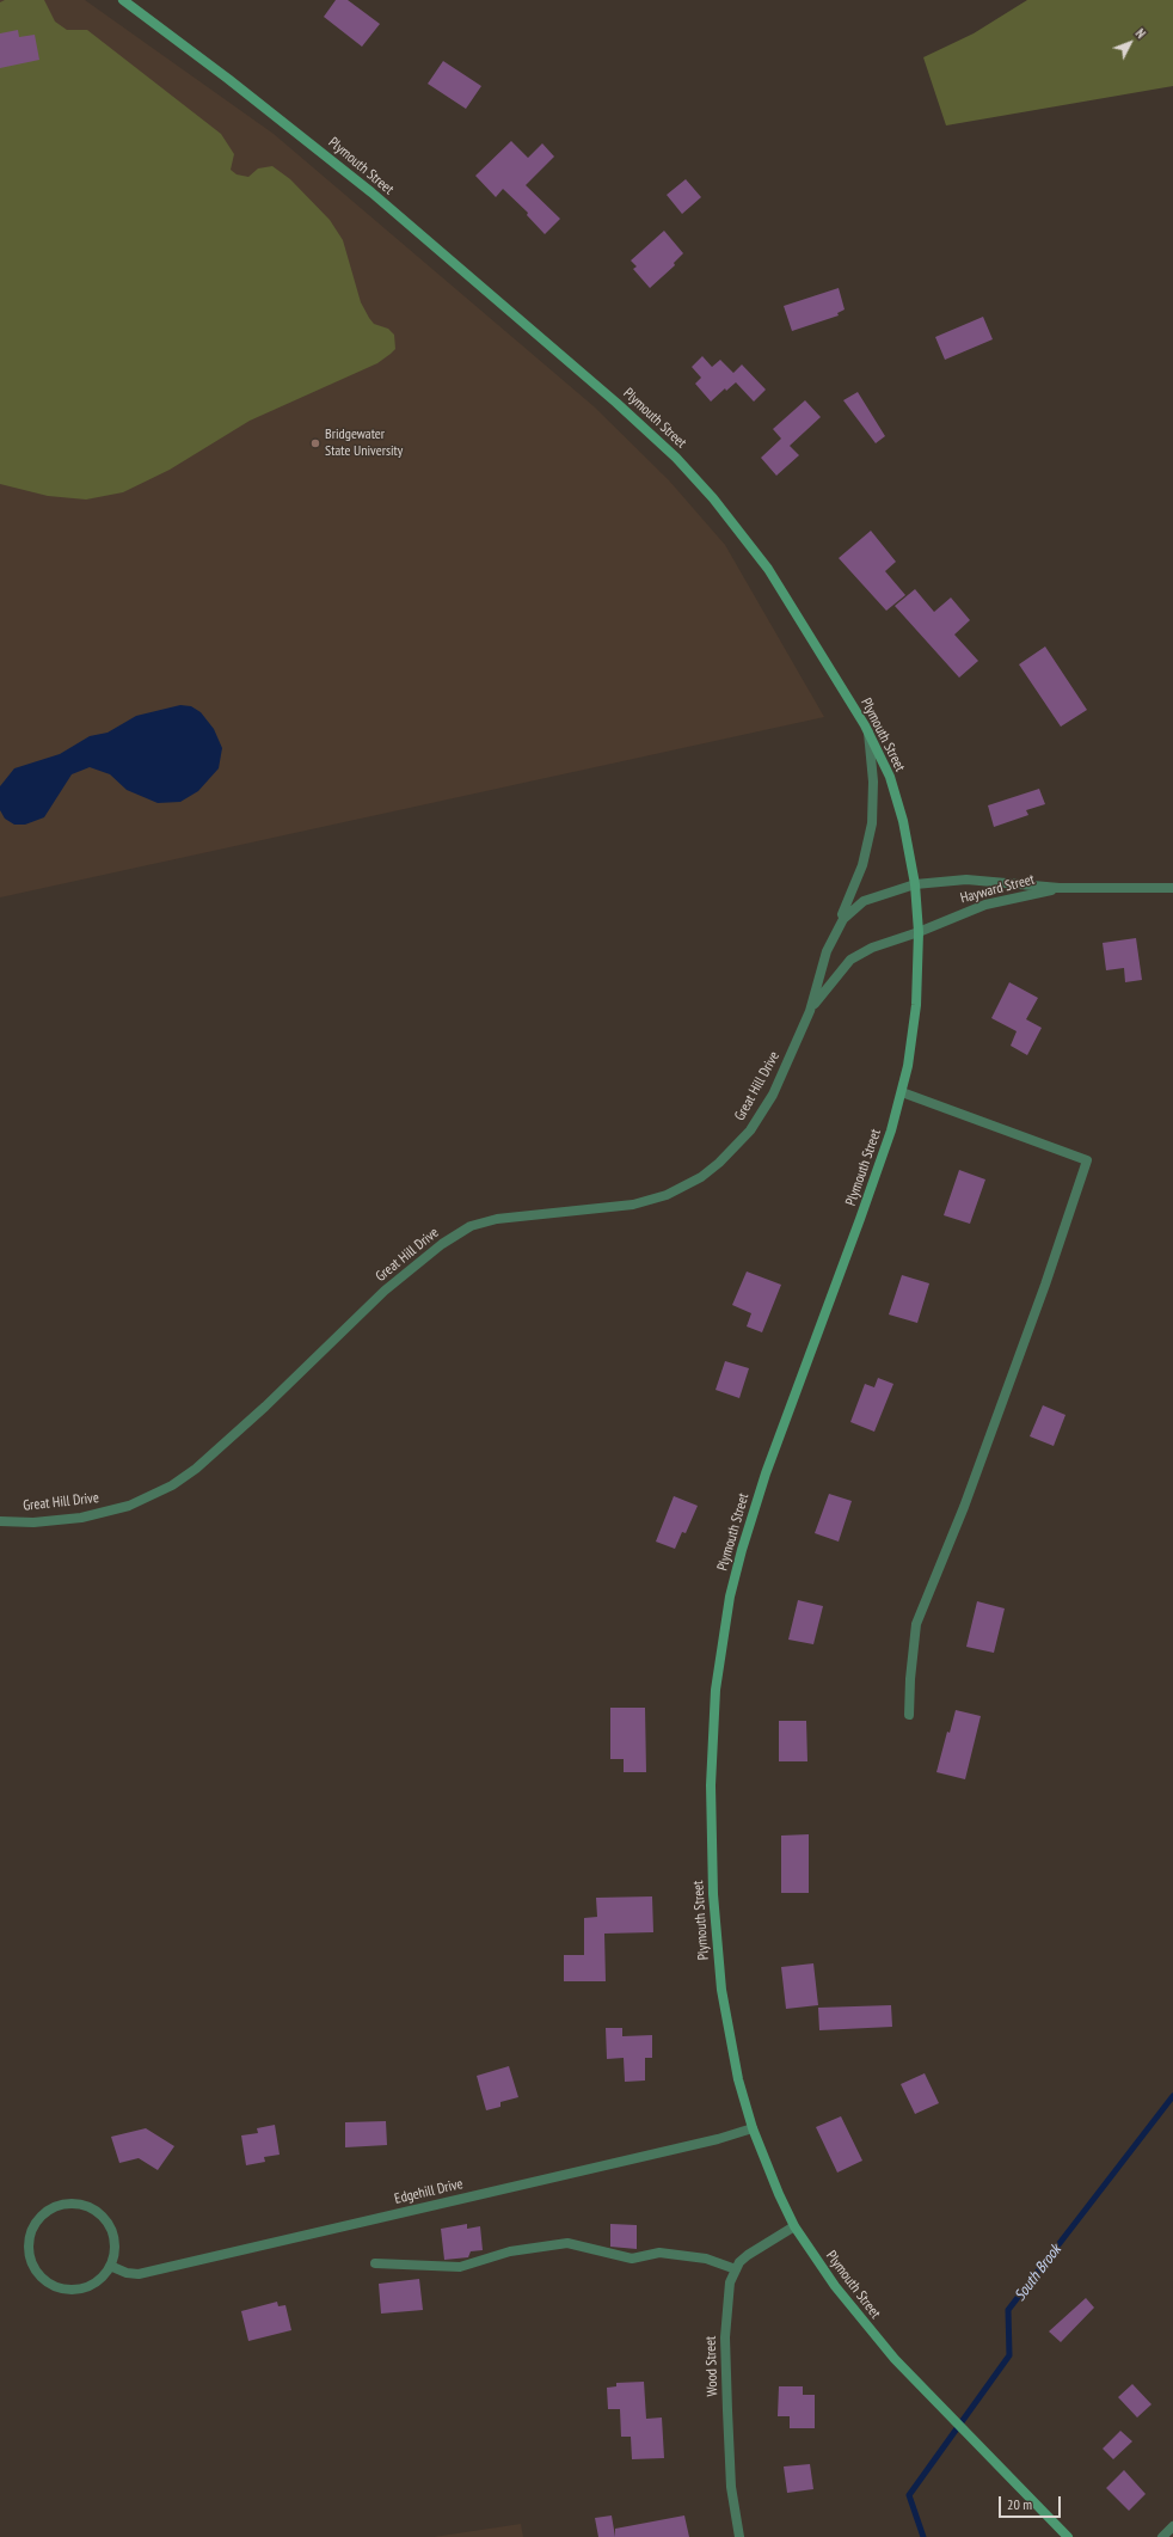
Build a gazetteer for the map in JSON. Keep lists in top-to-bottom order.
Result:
{
  "streets": {
    "main road": ["Plymouth Street"],
    "street": [
      "Hayward Street",
      "Great Hill Drive",
      "Edgehill Drive",
      "Wood Street"
    ]
  },
  "crossings": [
    ["Plymouth Street", "Hayward Street"],
    ["Plymouth Street", "Great Hill Drive"],
    ["Plymouth Street", "Edgehill Drive"],
    ["Plymouth Street", "Wood Street"],
    ["Hayward Street", "Great Hill Drive"]
  ],
  "water": ["South Brook"],
  "places": ["Bridgewater State University"],
  "scale_bar": "20 m",
  "north": "top right"
}
